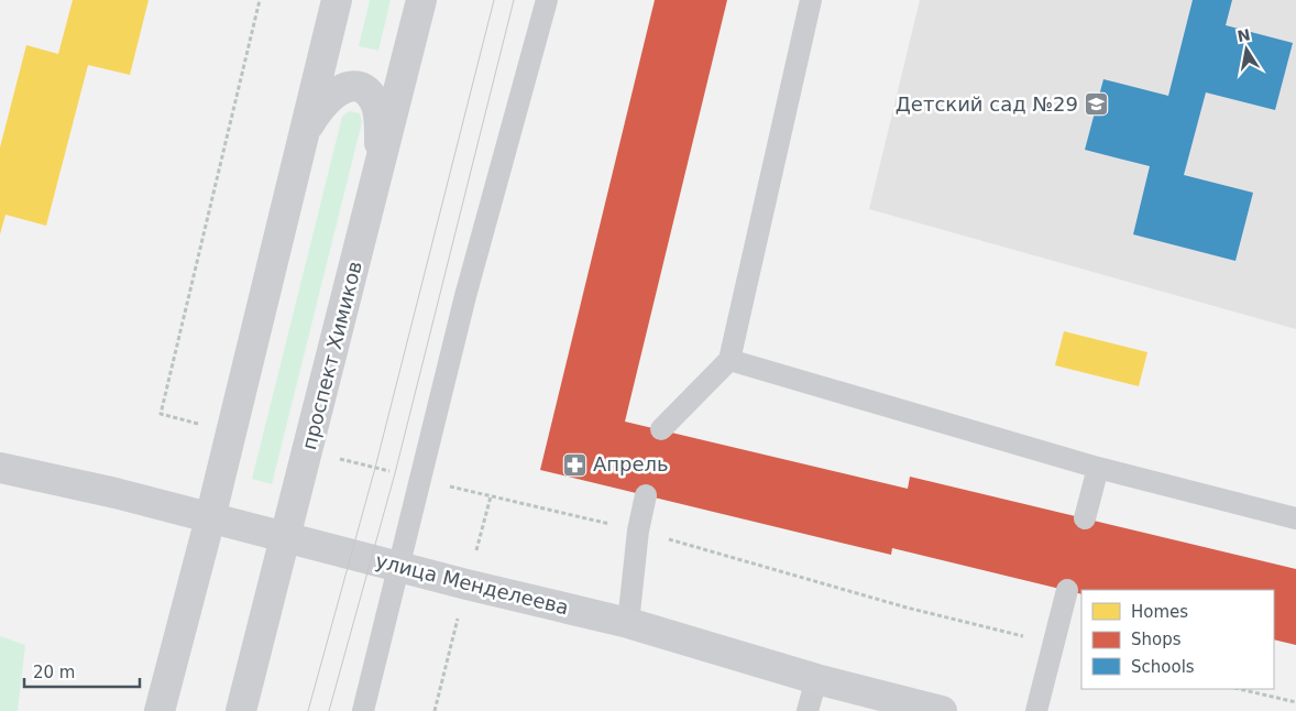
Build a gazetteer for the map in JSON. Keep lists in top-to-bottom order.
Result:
{
  "streets": {
    "main road": ["проспект Химиков", "улица Менделеева"]
  },
  "crossings": [
    ["проспект Химиков", "улица Менделеева"]
  ],
  "places": {
    "school or university": ["Детский сад №29"],
    "pharmacy": ["Апрель"]
  },
  "legend": ["Homes", "Shops", "Schools"],
  "scale_bar": "20 m",
  "north": "top"
}
